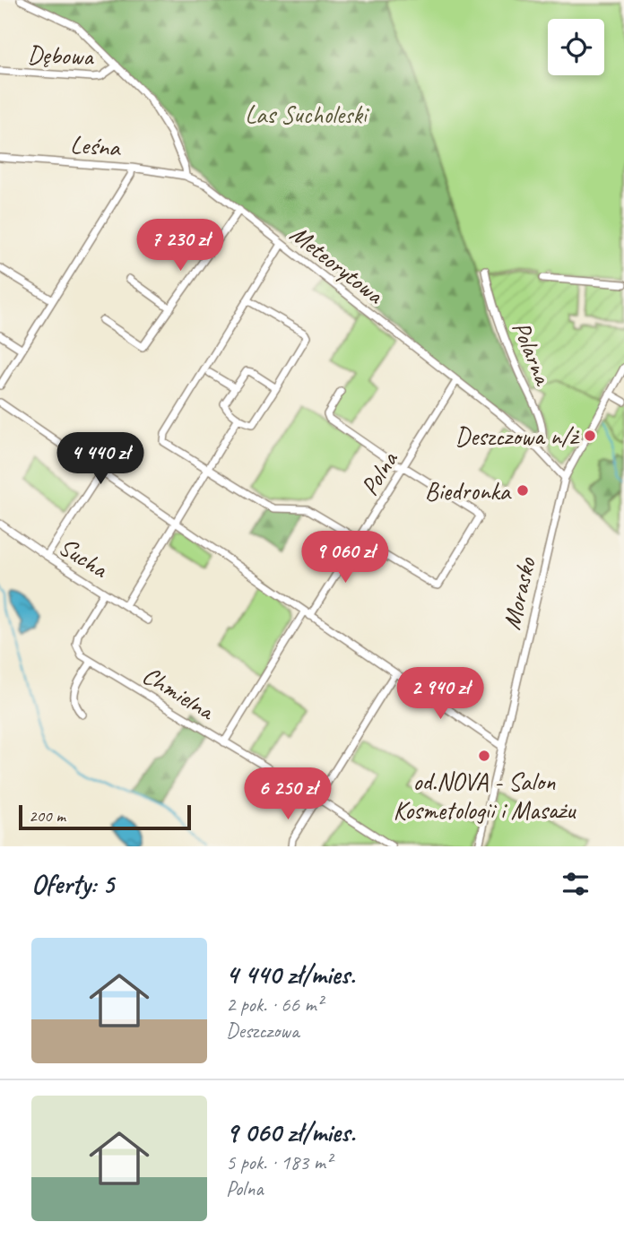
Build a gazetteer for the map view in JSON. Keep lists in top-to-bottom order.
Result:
{
  "streets": {
    "street": [
      "Dębowa",
      "Leśna",
      "Meteorytowa",
      "Polarna",
      "Polna",
      "Sucha",
      "Morasko",
      "Chmielna"
    ]
  },
  "crossings": [
    ["Leśna", "Meteorytowa"],
    ["Meteorytowa", "Polarna"],
    ["Meteorytowa", "Polna"],
    ["Meteorytowa", "Morasko"],
    ["Sucha", "Chmielna"]
  ],
  "parks": ["Las Sucholeski"],
  "places": ["Deszczowa n/ż", "Biedronka", "od.NOVA - Salon Kosmetologii i Masażu"],
  "scale_bar": "200 m",
  "page": {
    "price": [
      "7 230 zł",
      "4 440 zł",
      "9 060 zł",
      "2 940 zł",
      "6 250 zł"
    ],
    "scale": "200 m",
    "heading": "Oferty: 5",
    "list": [
      {
        "name": "4 440 zł/mies.",
        "note": "2 pok. · 66 m² · Deszczowa"
      },
      {
        "name": "9 060 zł/mies.",
        "note": "5 pok. · 183 m² · Polna"
      }
    ]
  }
}
